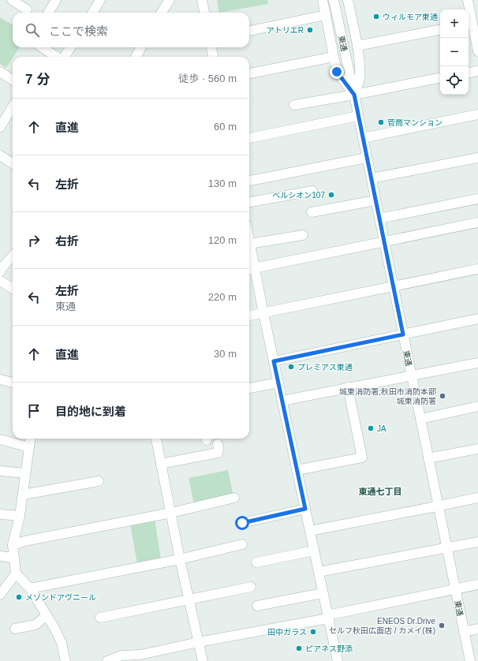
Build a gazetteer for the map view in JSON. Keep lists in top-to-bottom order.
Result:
{
  "streets": {
    "street": ["東通"]
  },
  "districts": ["東通七丁目"],
  "places": [
    "ウィルモア東通",
    "アトリエR",
    "菅商マンション",
    "ベルシオン107",
    "プレミアス東通",
    "城東消防署;秋田市消防本部 城東消防署",
    "JA",
    "メゾンドアヴニール",
    "ENEOS Dr.Drive セルフ秋田広面店 / カメイ(株)",
    "田中ガラス",
    "ピアネス野添"
  ],
  "page": {
    "map_buttons": ["+", "−"],
    "search": "ここで検索",
    "heading": ["7 分", "徒歩 · 560 m"],
    "list": [
      ["直進", "60 m"],
      ["左折", "130 m"],
      ["右折", "120 m"],
      ["左折", "東通", "220 m"],
      ["直進", "30 m"],
      "目的地に到着"
    ]
  }
}
